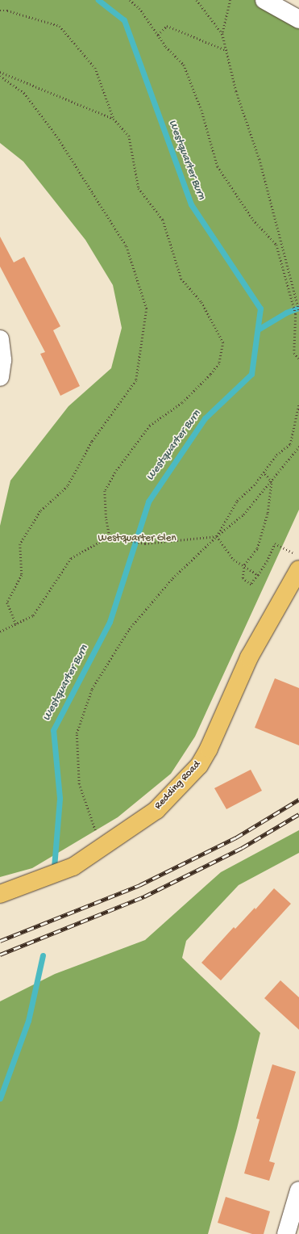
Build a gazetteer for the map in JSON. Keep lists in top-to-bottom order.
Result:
{
  "streets": {
    "main road": ["Redding Road"]
  },
  "water": ["Westquarter Burn"],
  "parks": ["Westquarter Glen"]
}
